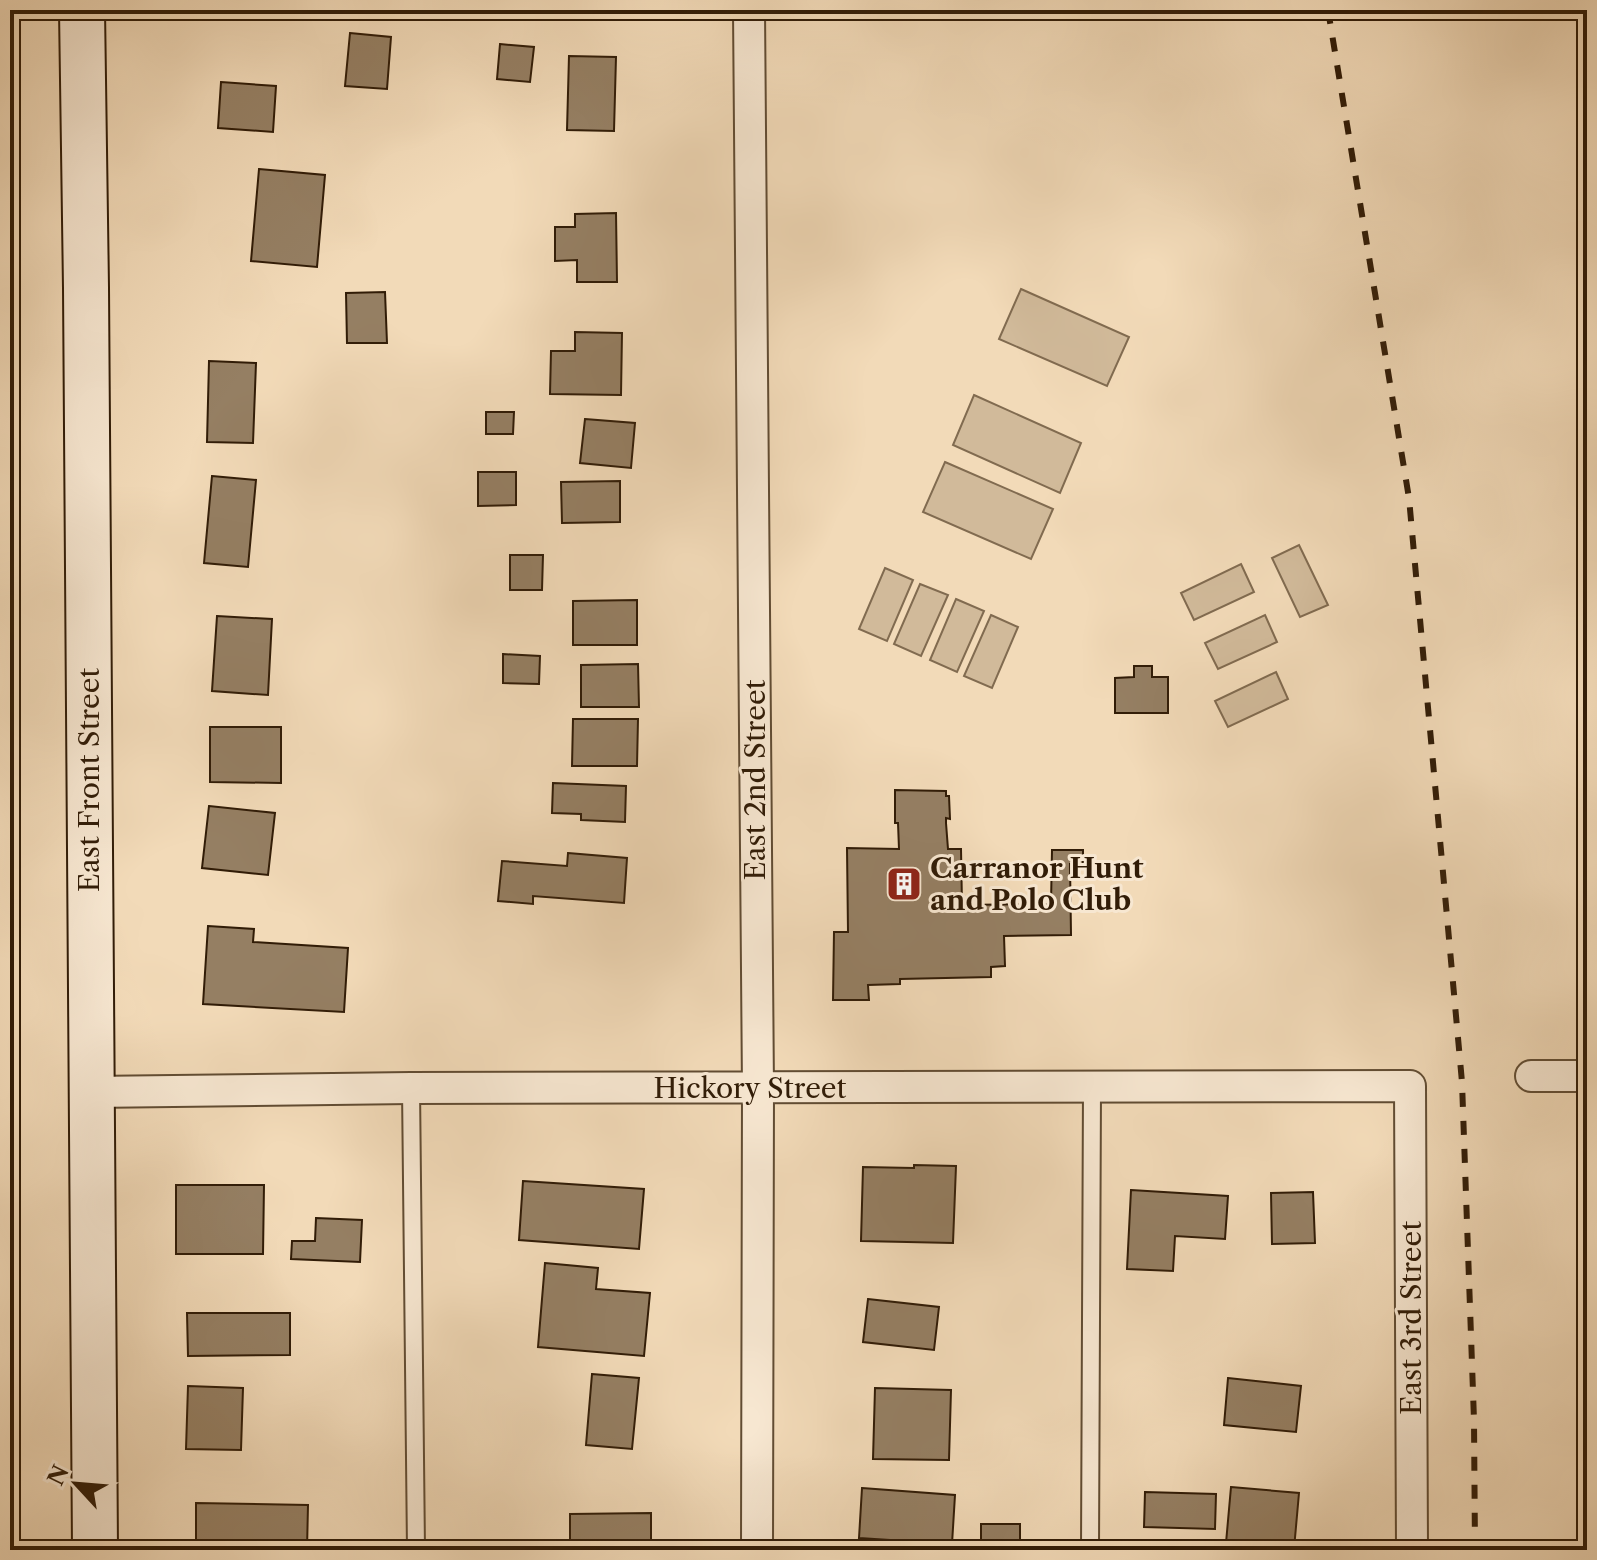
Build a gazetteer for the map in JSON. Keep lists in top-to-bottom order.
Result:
{
  "streets": {
    "main road": ["East Front Street"],
    "street": ["East 2nd Street", "Hickory Street", "East 3rd Street"]
  },
  "crossings": [
    ["East Front Street", "Hickory Street"],
    ["East 2nd Street", "Hickory Street"],
    ["Hickory Street", "East 3rd Street"]
  ],
  "places": {
    "building": ["Carranor Hunt and Polo Club"]
  },
  "north": "top left"
}
